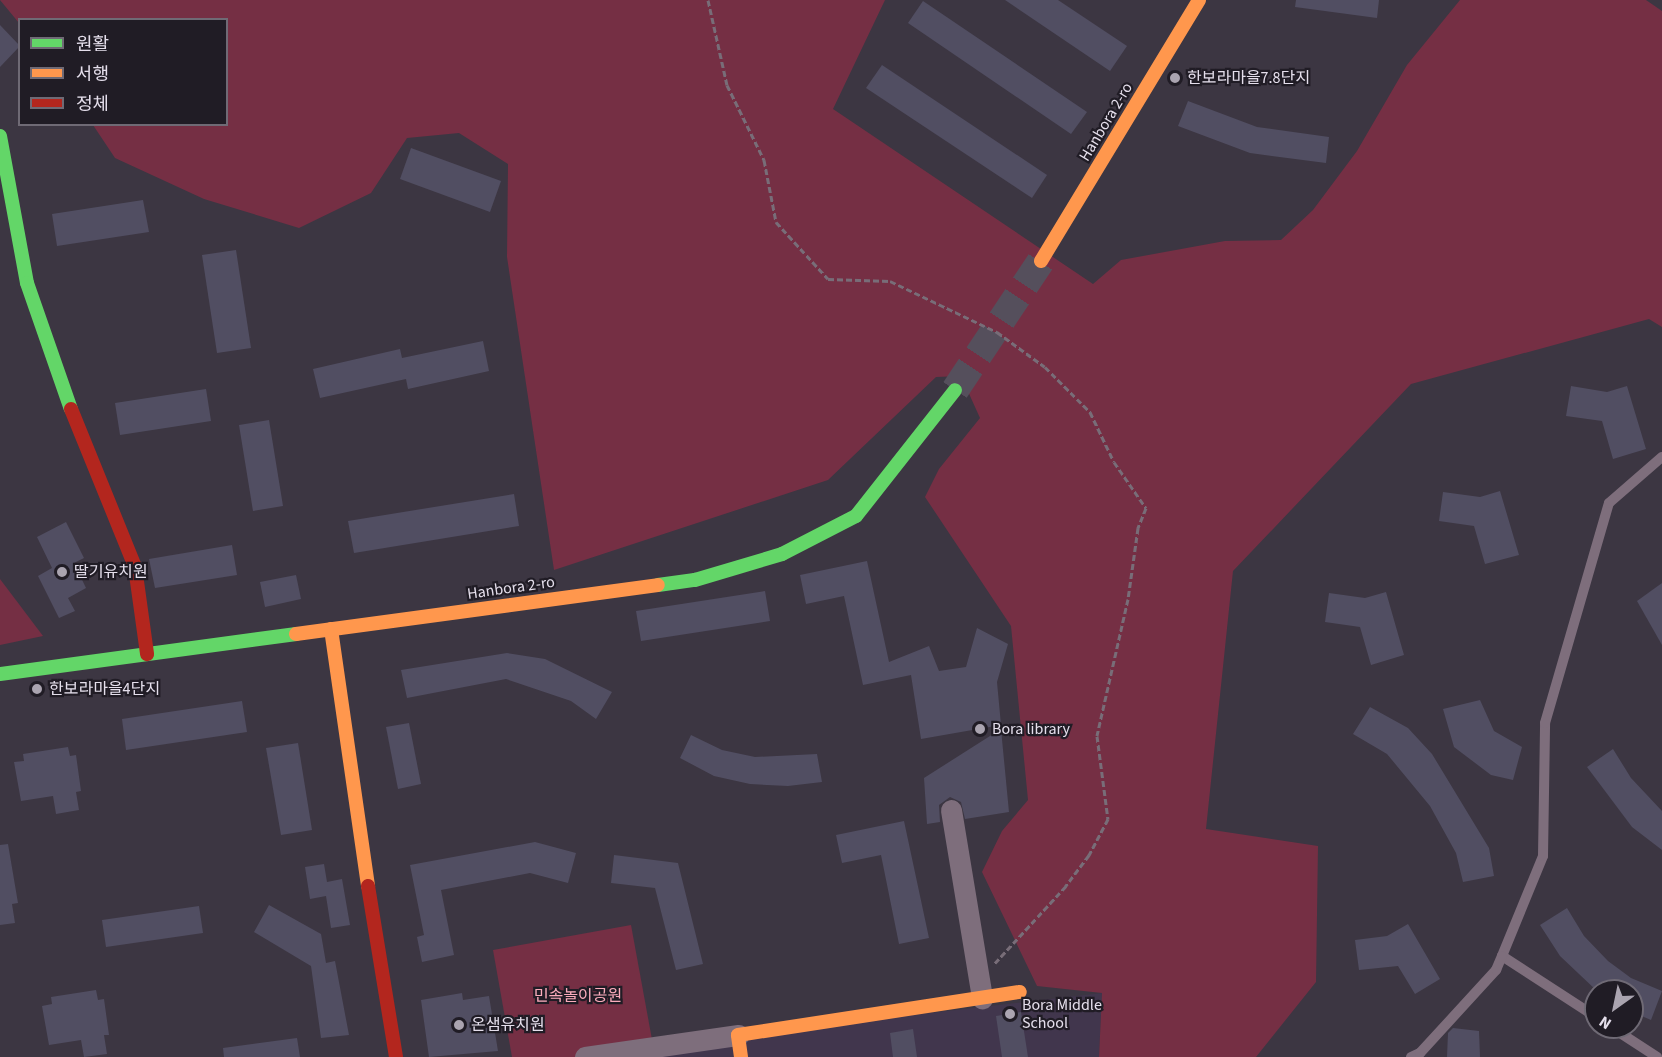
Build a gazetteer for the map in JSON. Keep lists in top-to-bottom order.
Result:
{
  "streets": {
    "street": ["Hanbora 2-ro"]
  },
  "parks": ["민속놀이공원"],
  "places": [
    "한보라마을7.8단지",
    "딸기유치원",
    "한보라마을4단지",
    "Bora library",
    "Bora Middle School",
    "온샘유치원"
  ],
  "legend": ["원활", "서행", "정체"],
  "north": "bottom left"
}
